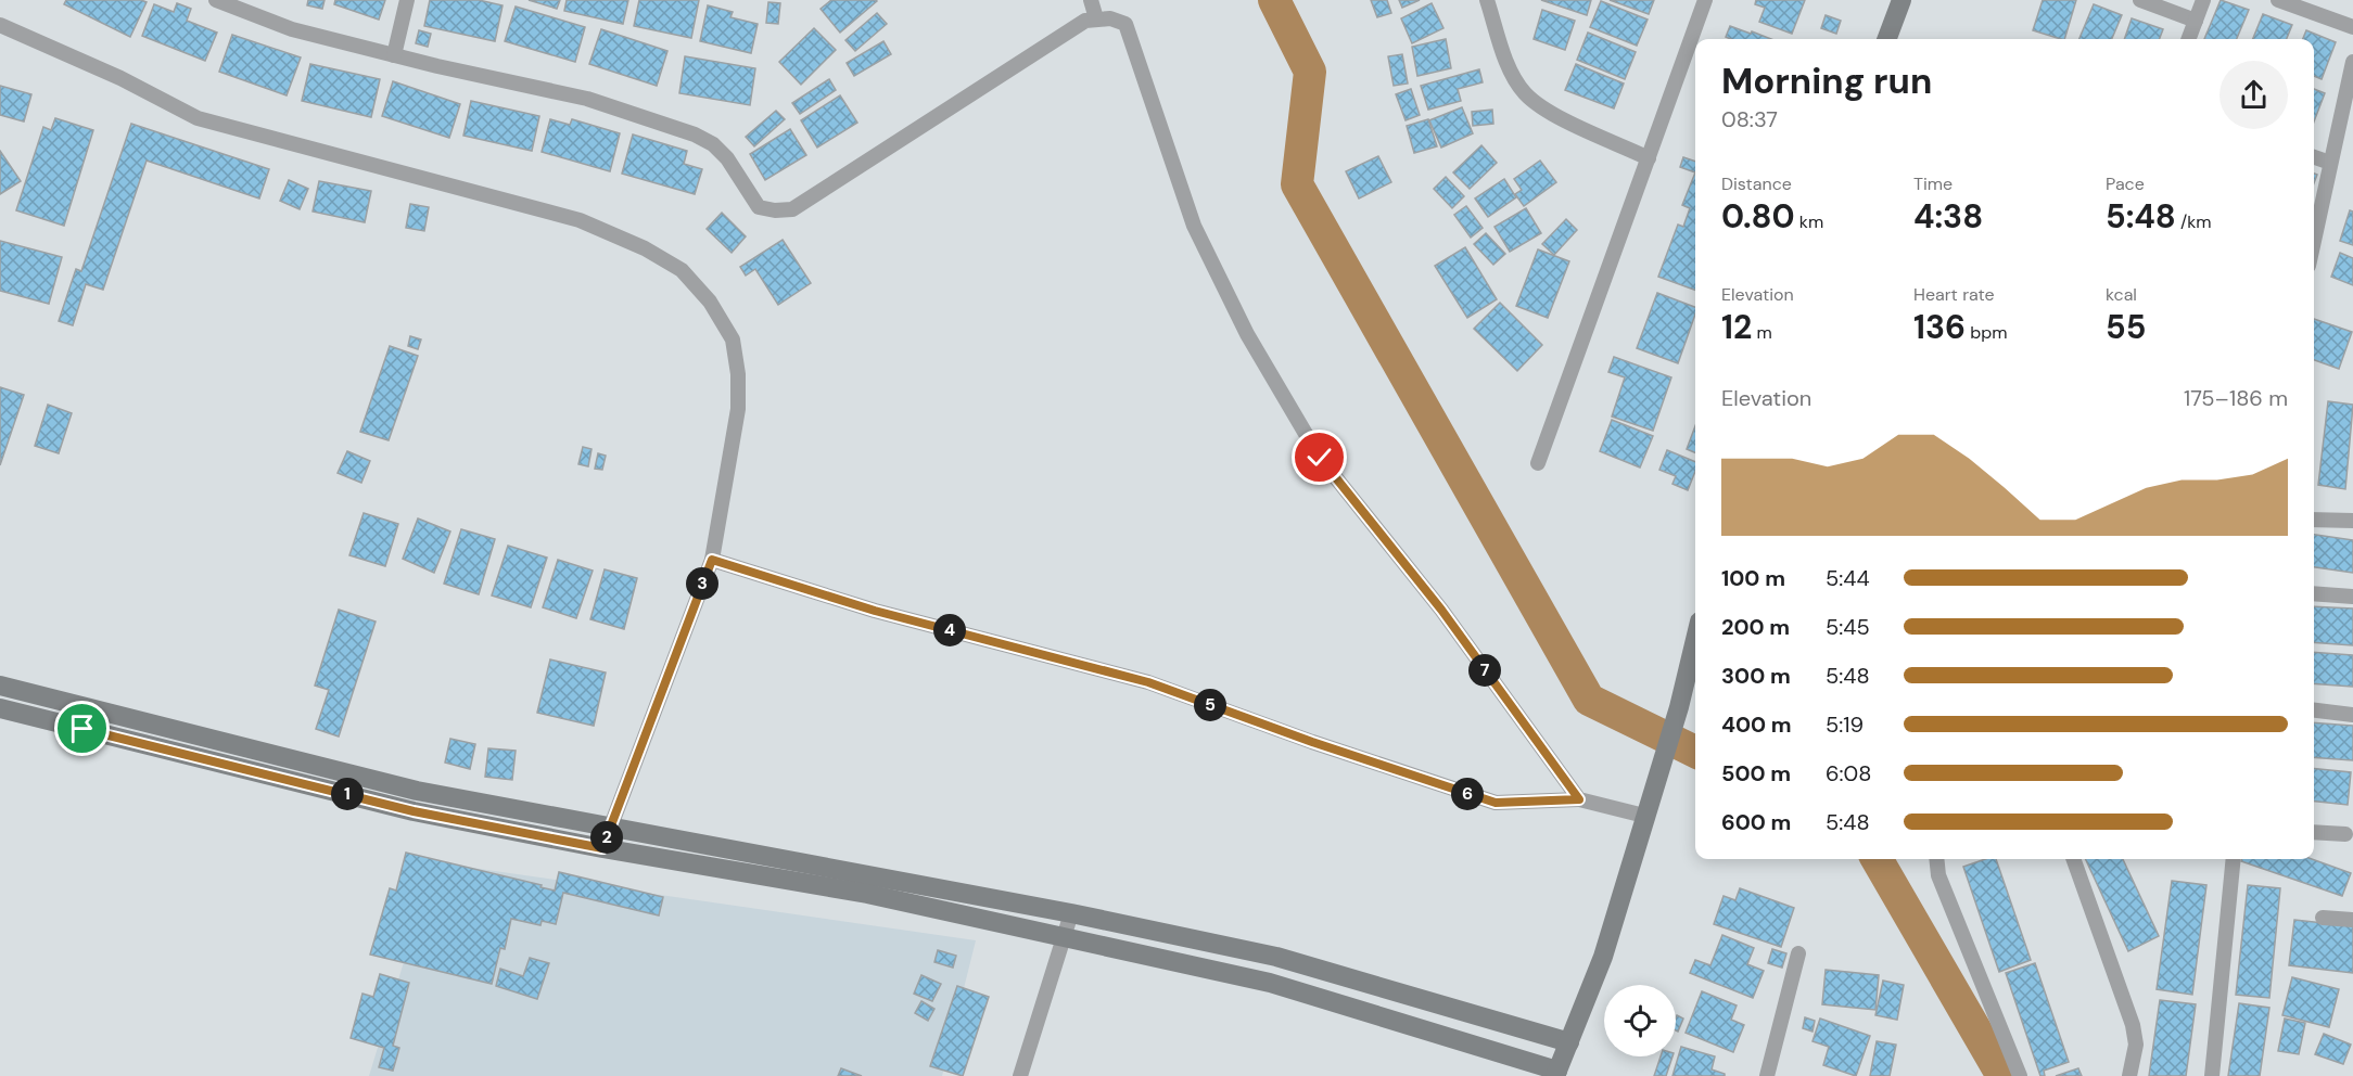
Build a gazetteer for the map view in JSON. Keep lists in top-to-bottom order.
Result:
{
  "page": {
    "heading": ["Morning run", "08:37"],
    "stats": [
      ["Distance", "0.80 km"],
      ["Time", "4:38"],
      ["Pace", "5:48 /km"],
      ["Elevation", "12 m"],
      ["Heart rate", "136 bpm"],
      ["kcal", "55"]
    ],
    "chart": ["Elevation", "175–186 m"],
    "list": [
      {
        "name": "100 m",
        "note": "5:44"
      },
      {
        "name": "200 m",
        "note": "5:45"
      },
      {
        "name": "300 m",
        "note": "5:48"
      },
      {
        "name": "400 m",
        "note": "5:19"
      },
      {
        "name": "500 m",
        "note": "6:08"
      },
      {
        "name": "600 m",
        "note": "5:48"
      }
    ],
    "pins": [
      "3",
      "4",
      "7",
      "5",
      "1",
      "6",
      "2"
    ]
  }
}
